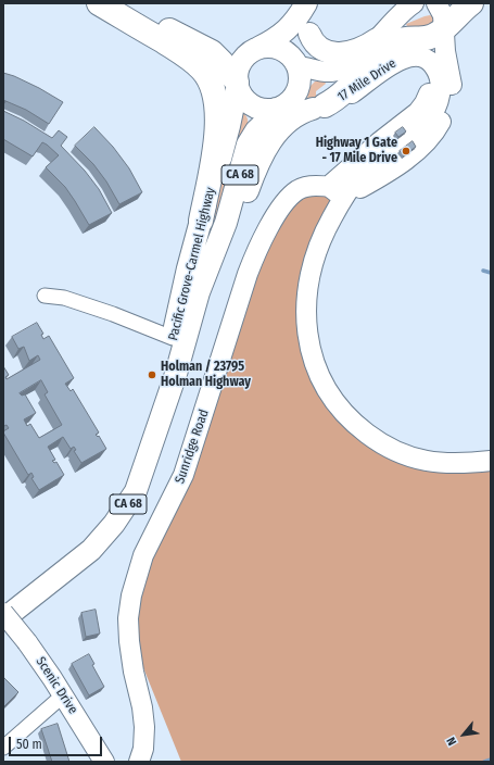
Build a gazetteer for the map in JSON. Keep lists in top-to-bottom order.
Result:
{
  "streets": {
    "main road": [
      "17 Mile Drive",
      "CA 68",
      "Pacific Grove-Carmel Highway",
      "Sunridge Road",
      "Scenic Drive"
    ]
  },
  "crossings": [
    ["17 Mile Drive", "CA 68"],
    ["17 Mile Drive", "Pacific Grove-Carmel Highway"],
    ["17 Mile Drive", "Sunridge Road"],
    ["CA 68", "Pacific Grove-Carmel Highway"]
  ],
  "places": ["Highway 1 Gate - 17 Mile Drive", "Holman / 23795 Holman Highway"],
  "scale_bar": "50 m",
  "north": "bottom left"
}
